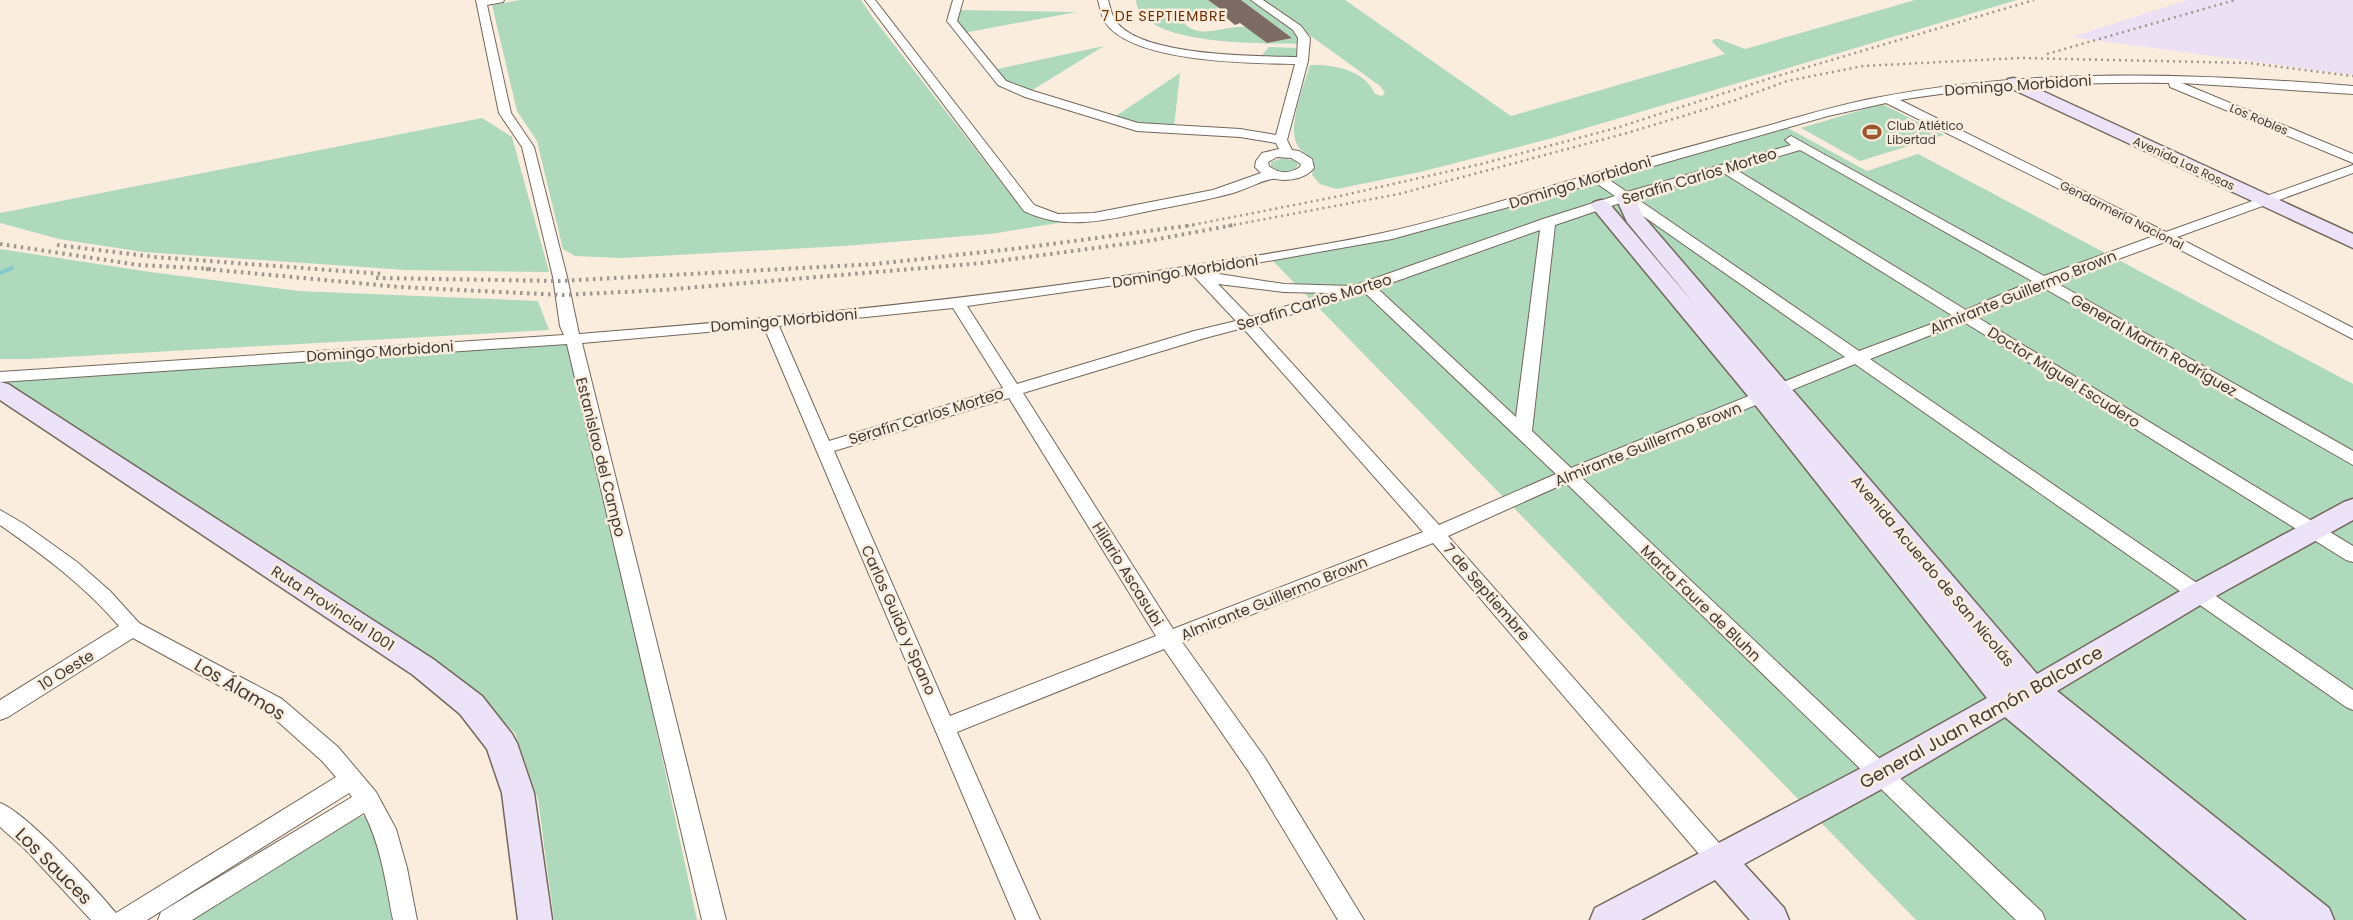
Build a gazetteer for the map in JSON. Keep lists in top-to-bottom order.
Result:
{
  "streets": {
    "street": [
      "Domingo Morbidoni",
      "Los Robles",
      "Avenida Las Rosas",
      "Serafín Carlos Morteo",
      "Gendarmería Nacional",
      "Almirante Guillermo Brown",
      "General Martín Rodríguez",
      "Doctor Miguel Escudero",
      "Estanislao del Campo",
      "Avenida Acuerdo de San Nicolás",
      "Hilario Ascasubi",
      "7 de Septiembre",
      "Marta Faure de Bluhn",
      "Ruta Provincial 1001",
      "Carlos Guido y Spano",
      "10 Oeste",
      "Los Álamos",
      "General Juan Ramón Balcarce",
      "Los Sauces"
    ]
  },
  "crossings": [
    ["Domingo Morbidoni", "Los Robles"],
    ["Domingo Morbidoni", "Avenida Las Rosas"],
    ["Domingo Morbidoni", "Gendarmería Nacional"],
    ["Domingo Morbidoni", "General Martín Rodríguez"],
    ["Domingo Morbidoni", "Estanislao del Campo"],
    ["Domingo Morbidoni", "Hilario Ascasubi"],
    ["Domingo Morbidoni", "7 de Septiembre"],
    ["Domingo Morbidoni", "Carlos Guido y Spano"],
    ["Avenida Las Rosas", "Almirante Guillermo Brown"],
    ["Serafín Carlos Morteo", "General Martín Rodríguez"],
    ["Serafín Carlos Morteo", "Doctor Miguel Escudero"],
    ["Serafín Carlos Morteo", "Avenida Acuerdo de San Nicolás"],
    ["Serafín Carlos Morteo", "Hilario Ascasubi"],
    ["Serafín Carlos Morteo", "7 de Septiembre"],
    ["Serafín Carlos Morteo", "Marta Faure de Bluhn"],
    ["Serafín Carlos Morteo", "Carlos Guido y Spano"],
    ["Gendarmería Nacional", "Almirante Guillermo Brown"],
    ["Almirante Guillermo Brown", "General Martín Rodríguez"],
    ["Almirante Guillermo Brown", "Doctor Miguel Escudero"],
    ["Almirante Guillermo Brown", "Avenida Acuerdo de San Nicolás"],
    ["Almirante Guillermo Brown", "Hilario Ascasubi"],
    ["Almirante Guillermo Brown", "7 de Septiembre"],
    ["Almirante Guillermo Brown", "Marta Faure de Bluhn"],
    ["Almirante Guillermo Brown", "Carlos Guido y Spano"],
    ["Doctor Miguel Escudero", "General Juan Ramón Balcarce"],
    ["Avenida Acuerdo de San Nicolás", "General Juan Ramón Balcarce"],
    ["7 de Septiembre", "General Juan Ramón Balcarce"],
    ["Marta Faure de Bluhn", "General Juan Ramón Balcarce"],
    ["10 Oeste", "Los Álamos"]
  ],
  "districts": ["7 DE SEPTIEMBRE"],
  "places": {
    "sports": ["Club Atlético Libertad"]
  }
}
